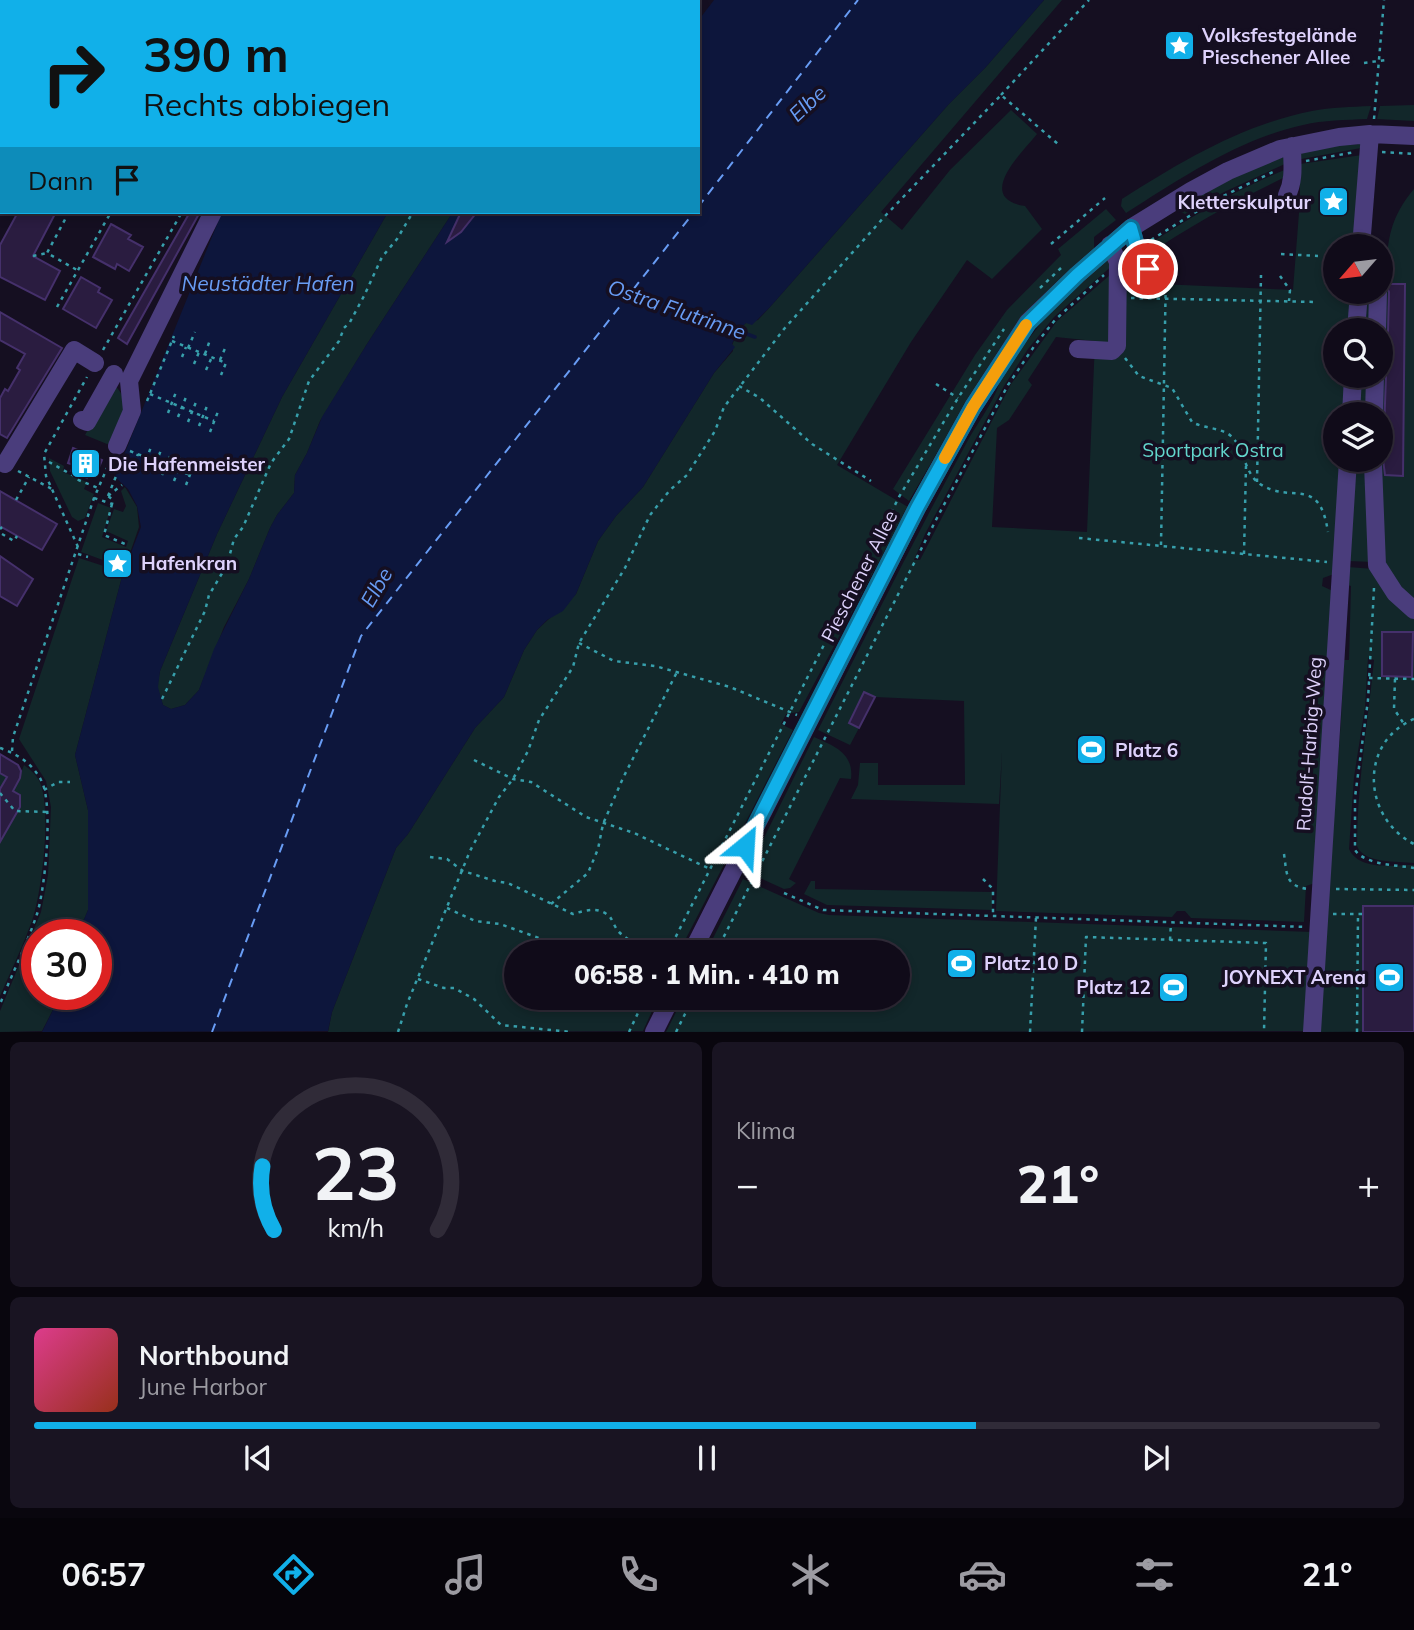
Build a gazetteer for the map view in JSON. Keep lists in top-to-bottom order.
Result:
{
  "streets": {
    "street": ["Pieschener Allee", "Rudolf-Harbig-Weg"]
  },
  "water": ["Elbe", "Neustädter Hafen", "Ostra Flutrinne"],
  "parks": ["Sportpark Ostra"],
  "places": {
    "place": ["Volksfestgelände Pieschener Allee", "Kletterskulptur", "Hafenkran"],
    "building": ["Die Hafenmeister"],
    "sports": [
      "Platz 6",
      "Platz 10 D",
      "JOYNEXT Arena",
      "Platz 12"
    ]
  },
  "north": "bottom left",
  "page": {
    "turn": ["390 m", "Rechts abbiegen"],
    "then": "Dann",
    "limit": "30",
    "trip": "06:58 · 1 Min. · 410 m",
    "tile": "Klima",
    "heat": ["−", "21°", "+"],
    "song": ["Northbound", "June Harbor"],
    "tabs": ["06:57", "21°"],
    "gauge": ["23", "km/h"]
  }
}
